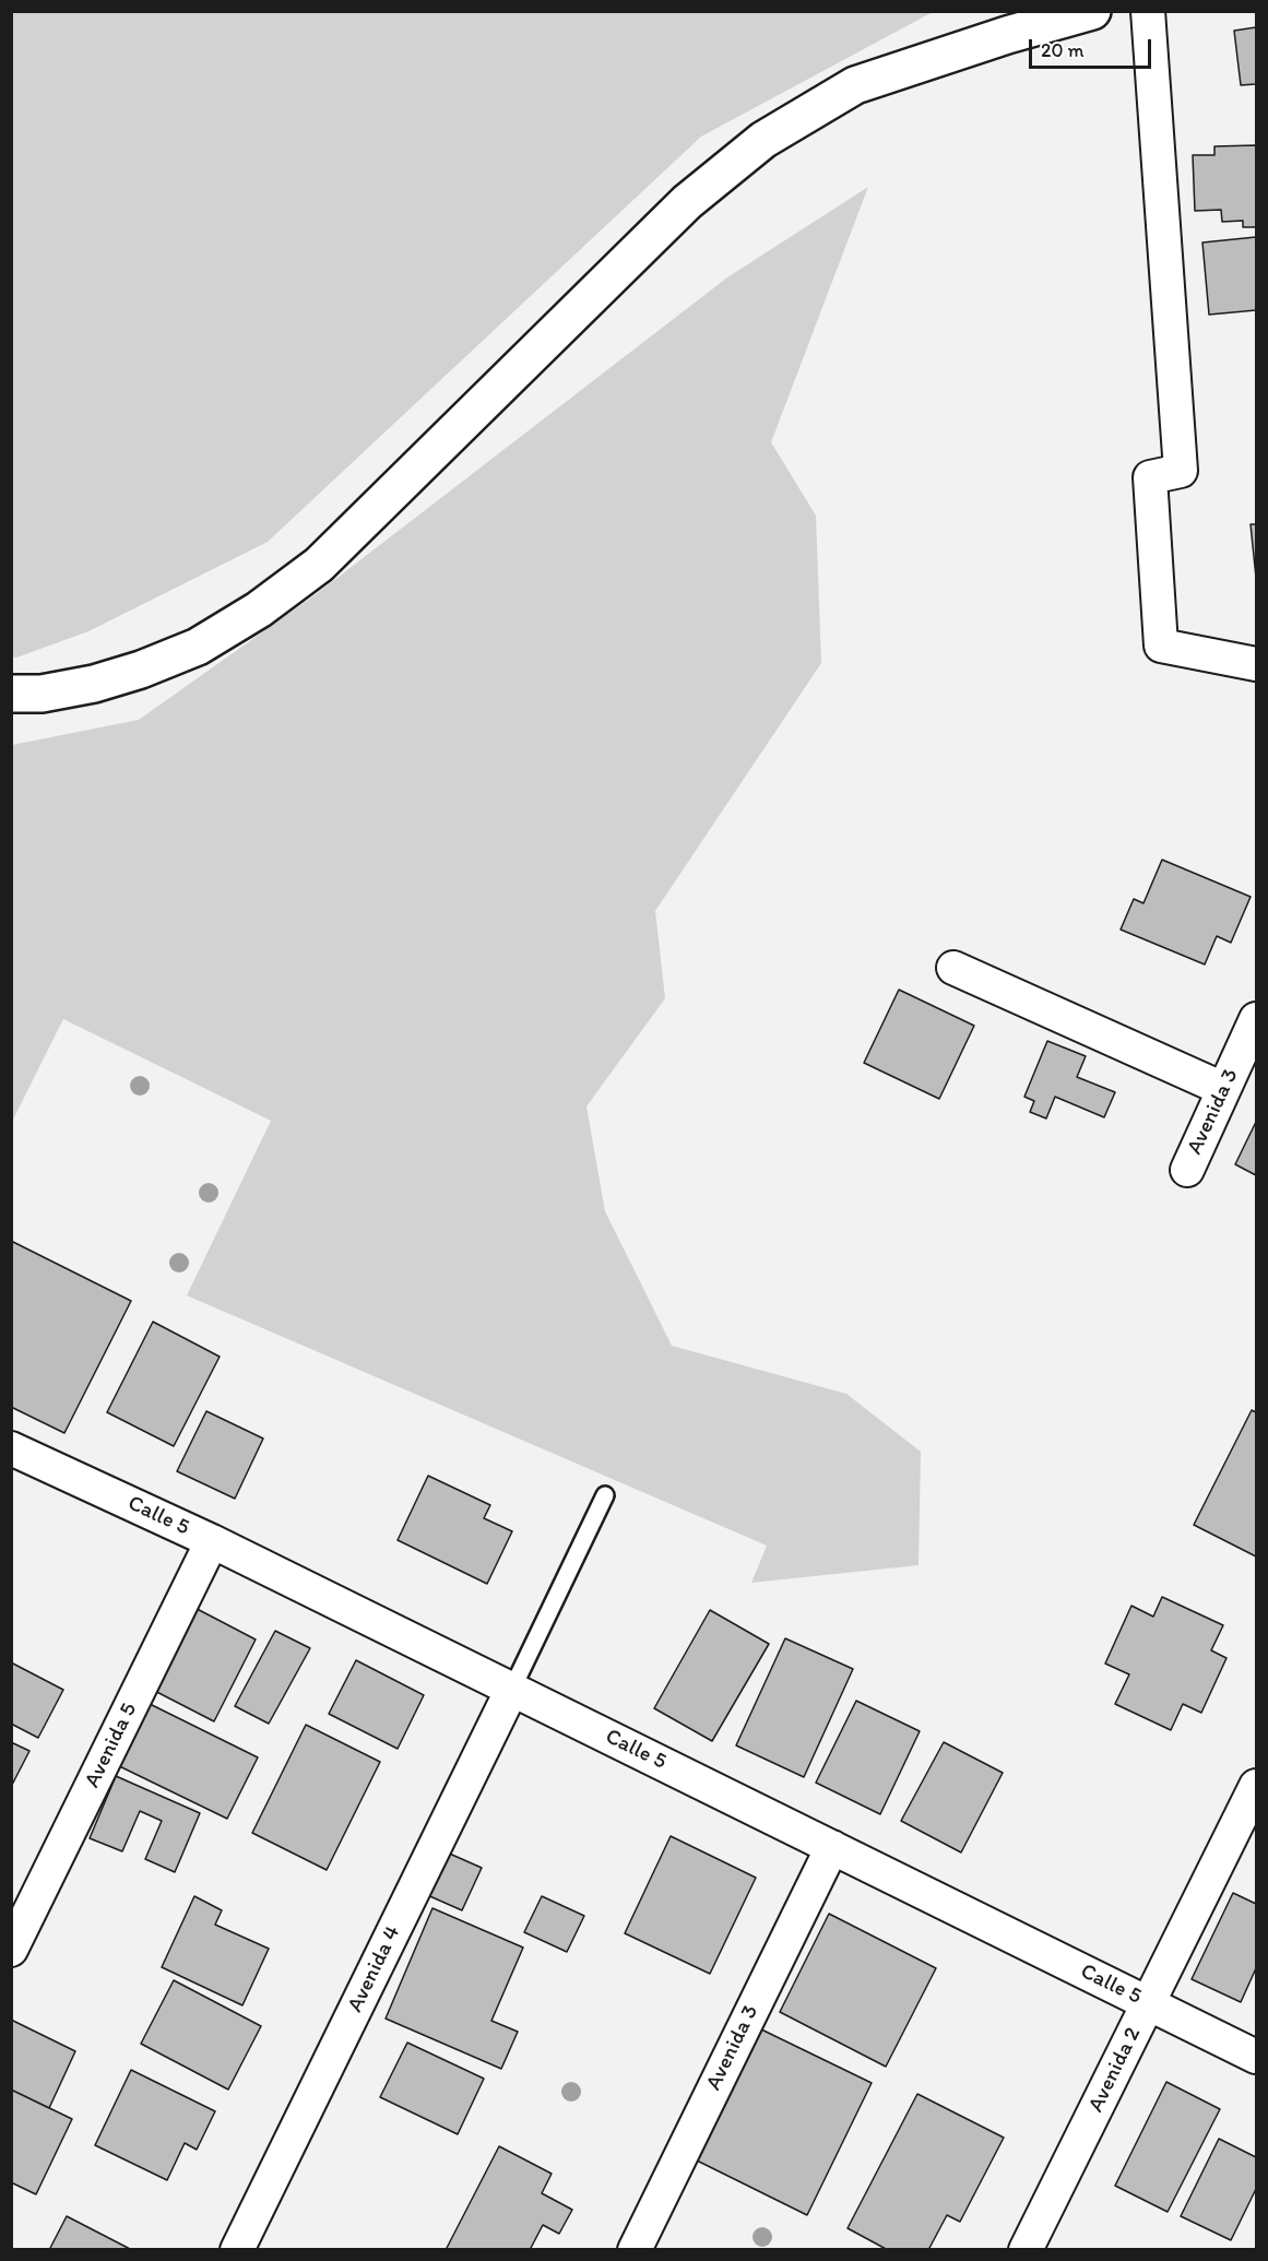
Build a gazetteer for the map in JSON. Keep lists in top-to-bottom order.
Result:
{
  "streets": {
    "street": [
      "Avenida 3",
      "Calle 5",
      "Avenida 5",
      "Avenida 4",
      "Avenida 2"
    ]
  },
  "crossings": [
    ["Avenida 3", "Calle 5"],
    ["Calle 5", "Avenida 5"],
    ["Calle 5", "Avenida 4"],
    ["Calle 5", "Avenida 2"]
  ],
  "scale_bar": "20 m"
}
